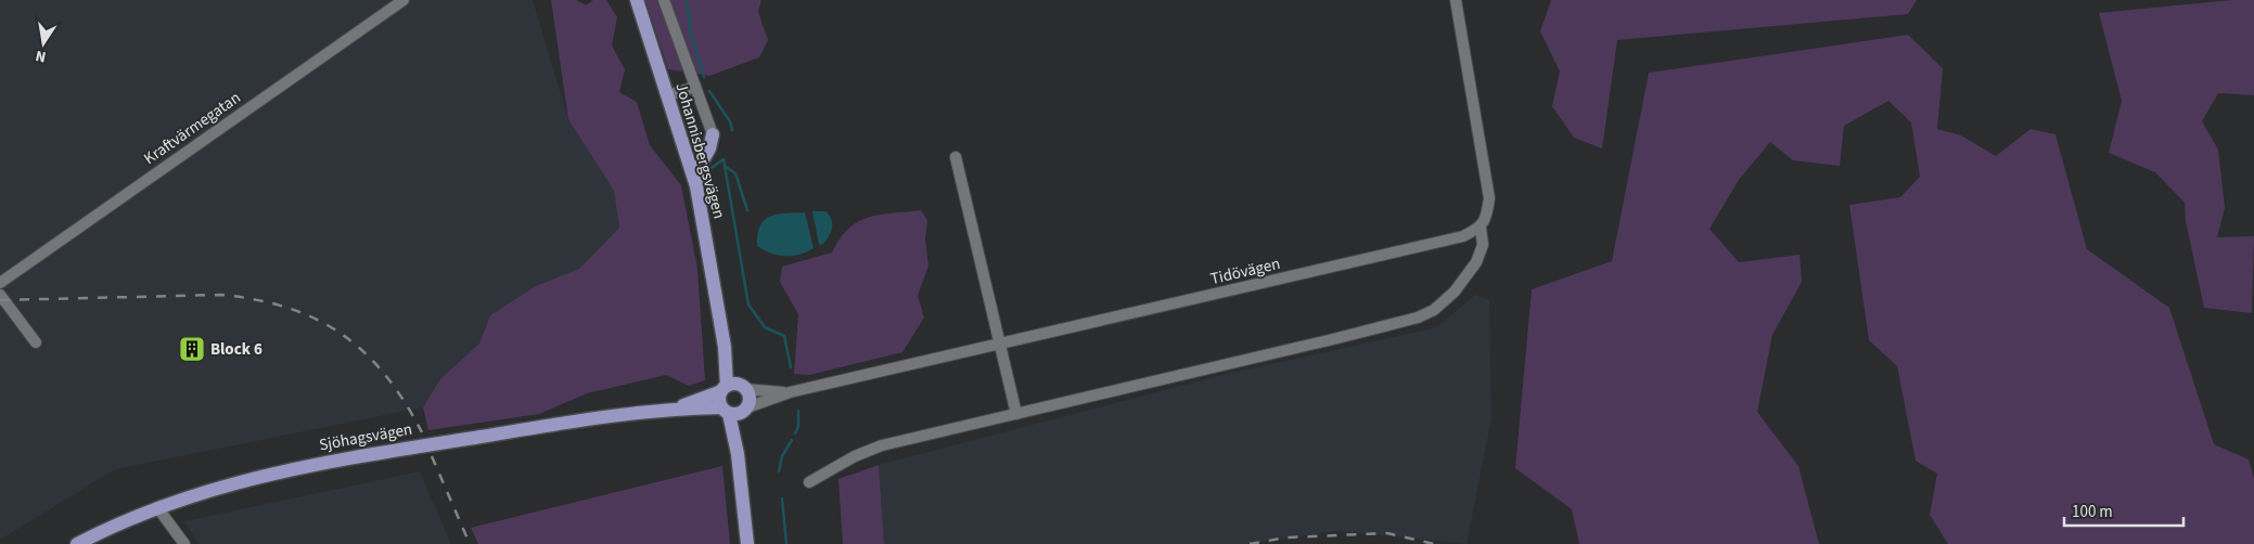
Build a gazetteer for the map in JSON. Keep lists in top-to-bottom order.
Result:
{
  "streets": {
    "main road": ["Johannisbergsvägen", "Sjöhagsvägen"],
    "street": ["Kraftvärmegatan", "Tidövägen"]
  },
  "crossings": [
    ["Johannisbergsvägen", "Tidövägen"],
    ["Johannisbergsvägen", "Sjöhagsvägen"],
    ["Tidövägen", "Sjöhagsvägen"]
  ],
  "places": {
    "building": ["Block 6"]
  },
  "scale_bar": "100 m",
  "north": "bottom"
}
